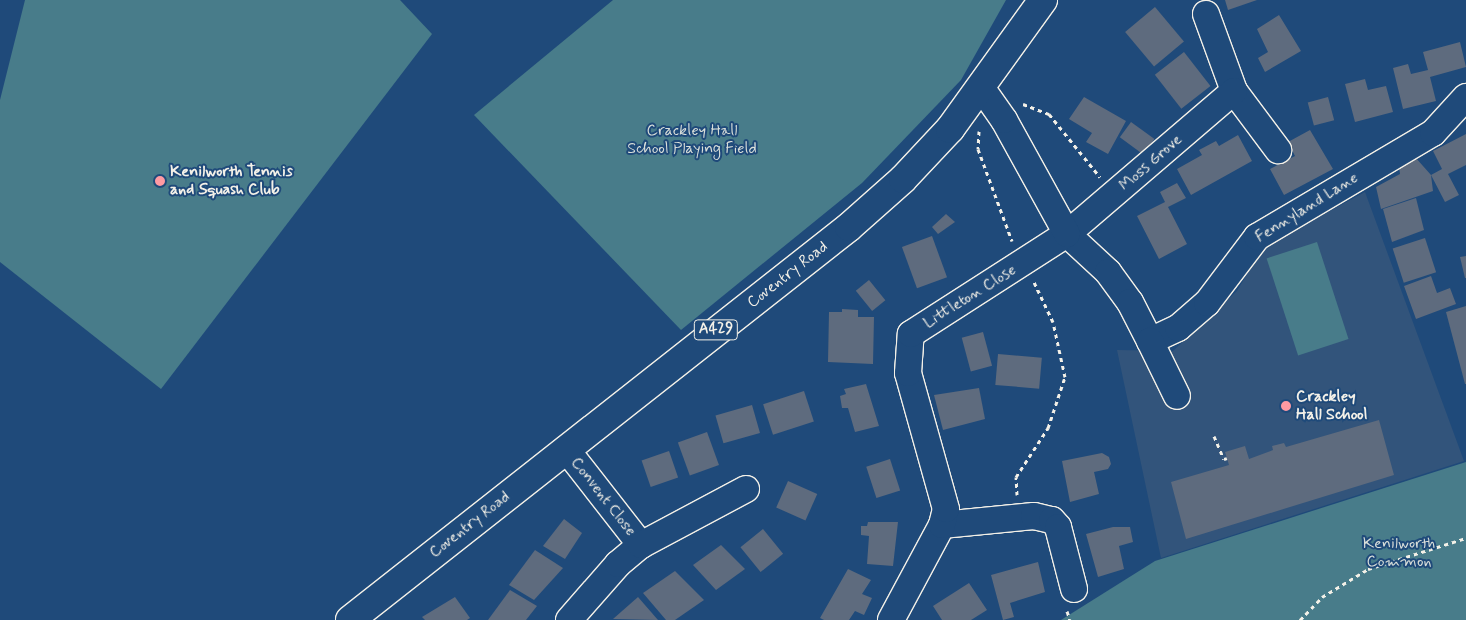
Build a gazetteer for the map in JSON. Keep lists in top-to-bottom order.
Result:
{
  "streets": {
    "main road": ["Coventry Road", "A429"],
    "street": [
      "Moss Grove",
      "Fennyland Lane",
      "Littleton Close",
      "Convent Close"
    ]
  },
  "crossings": [
    ["Moss Grove", "Littleton Close"],
    ["Coventry Road", "Convent Close"]
  ],
  "parks": ["Crackley Hall School Playing Field", "Kenilworth Common"],
  "places": ["Kenilworth Tennis and Squash Club", "Crackley Hall School"]
}
